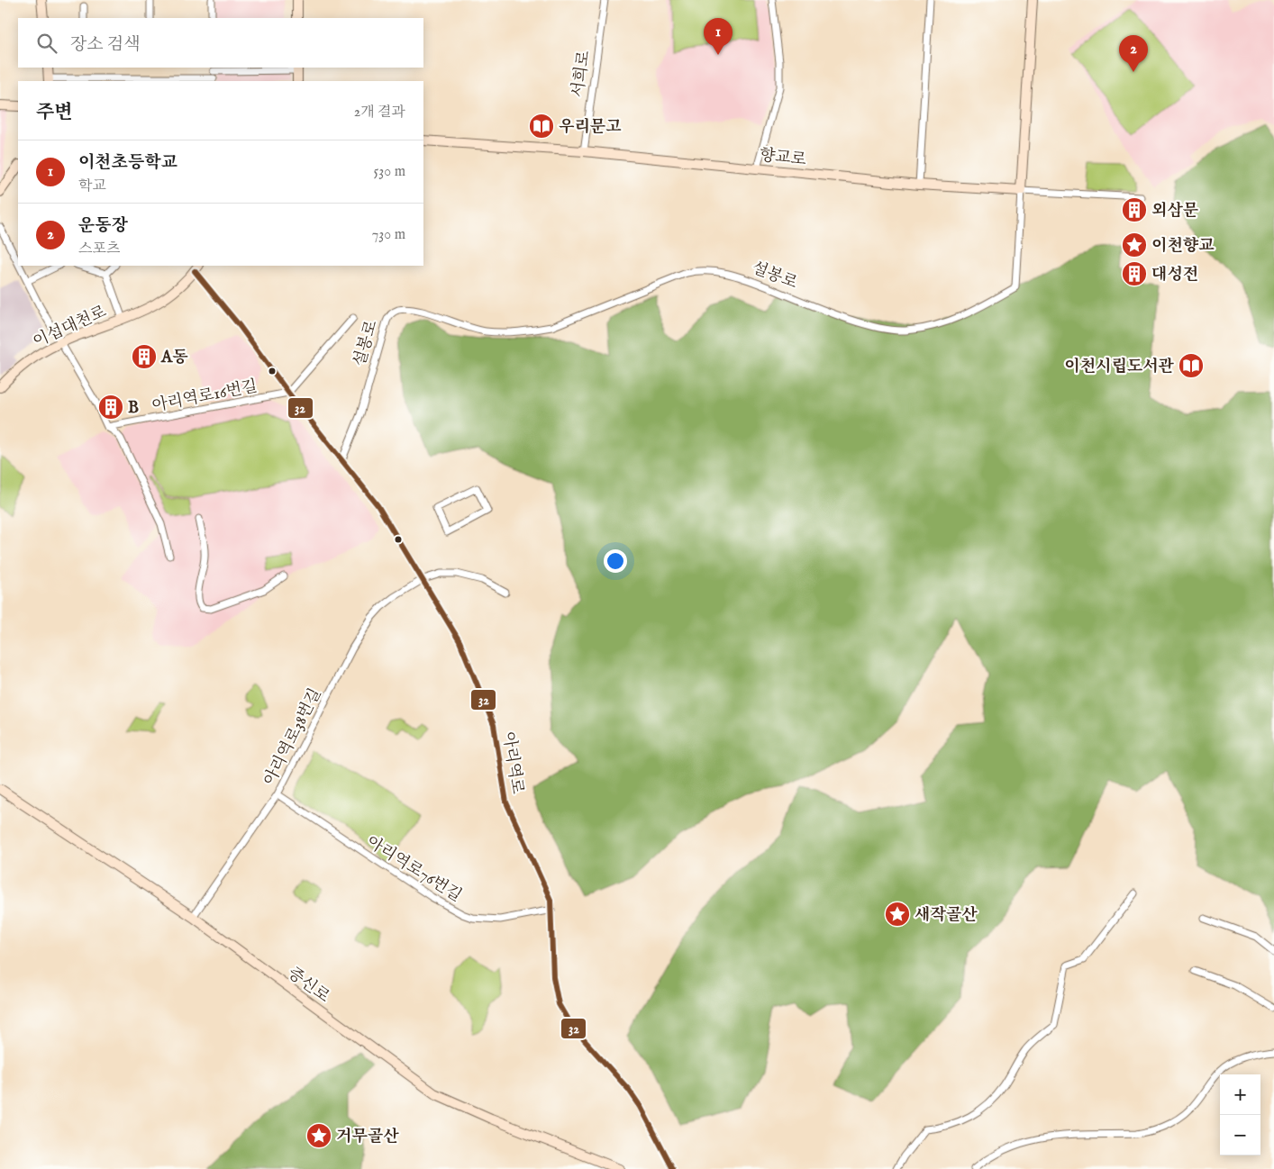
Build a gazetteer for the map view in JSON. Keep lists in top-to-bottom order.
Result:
{
  "streets": {
    "street": [
      "서희로",
      "향교로",
      "설봉로",
      "이섭대천로",
      "아리역로16번길",
      "아리역로38번길",
      "아리역로",
      "아리역로76번길",
      "증신로"
    ]
  },
  "crossings": [
    ["서희로", "향교로"],
    ["향교로", "설봉로"],
    ["설봉로", "아리역로"],
    ["이섭대천로", "아리역로"],
    ["아리역로16번길", "아리역로"],
    ["아리역로38번길", "아리역로"],
    ["아리역로38번길", "아리역로76번길"],
    ["아리역로38번길", "증신로"],
    ["아리역로", "아리역로76번길"]
  ],
  "places": {
    "library": ["우리문고", "이천시립도서관"],
    "building": [
      "외삼문",
      "대성전",
      "A동",
      "B"
    ],
    "place": ["이천향교", "새작골산", "거무골산"]
  },
  "lines": ["transit line 32"],
  "page": {
    "pins": ["1", "2"],
    "search": "장소 검색",
    "heading": ["주변", "2개 결과"],
    "list": [
      {
        "mark": "1",
        "name": "이천초등학교",
        "note": "학교",
        "value": "530 m"
      },
      {
        "mark": "2",
        "name": "운동장",
        "note": "스포츠",
        "value": "730 m"
      }
    ],
    "map_buttons": ["+", "−"]
  }
}
